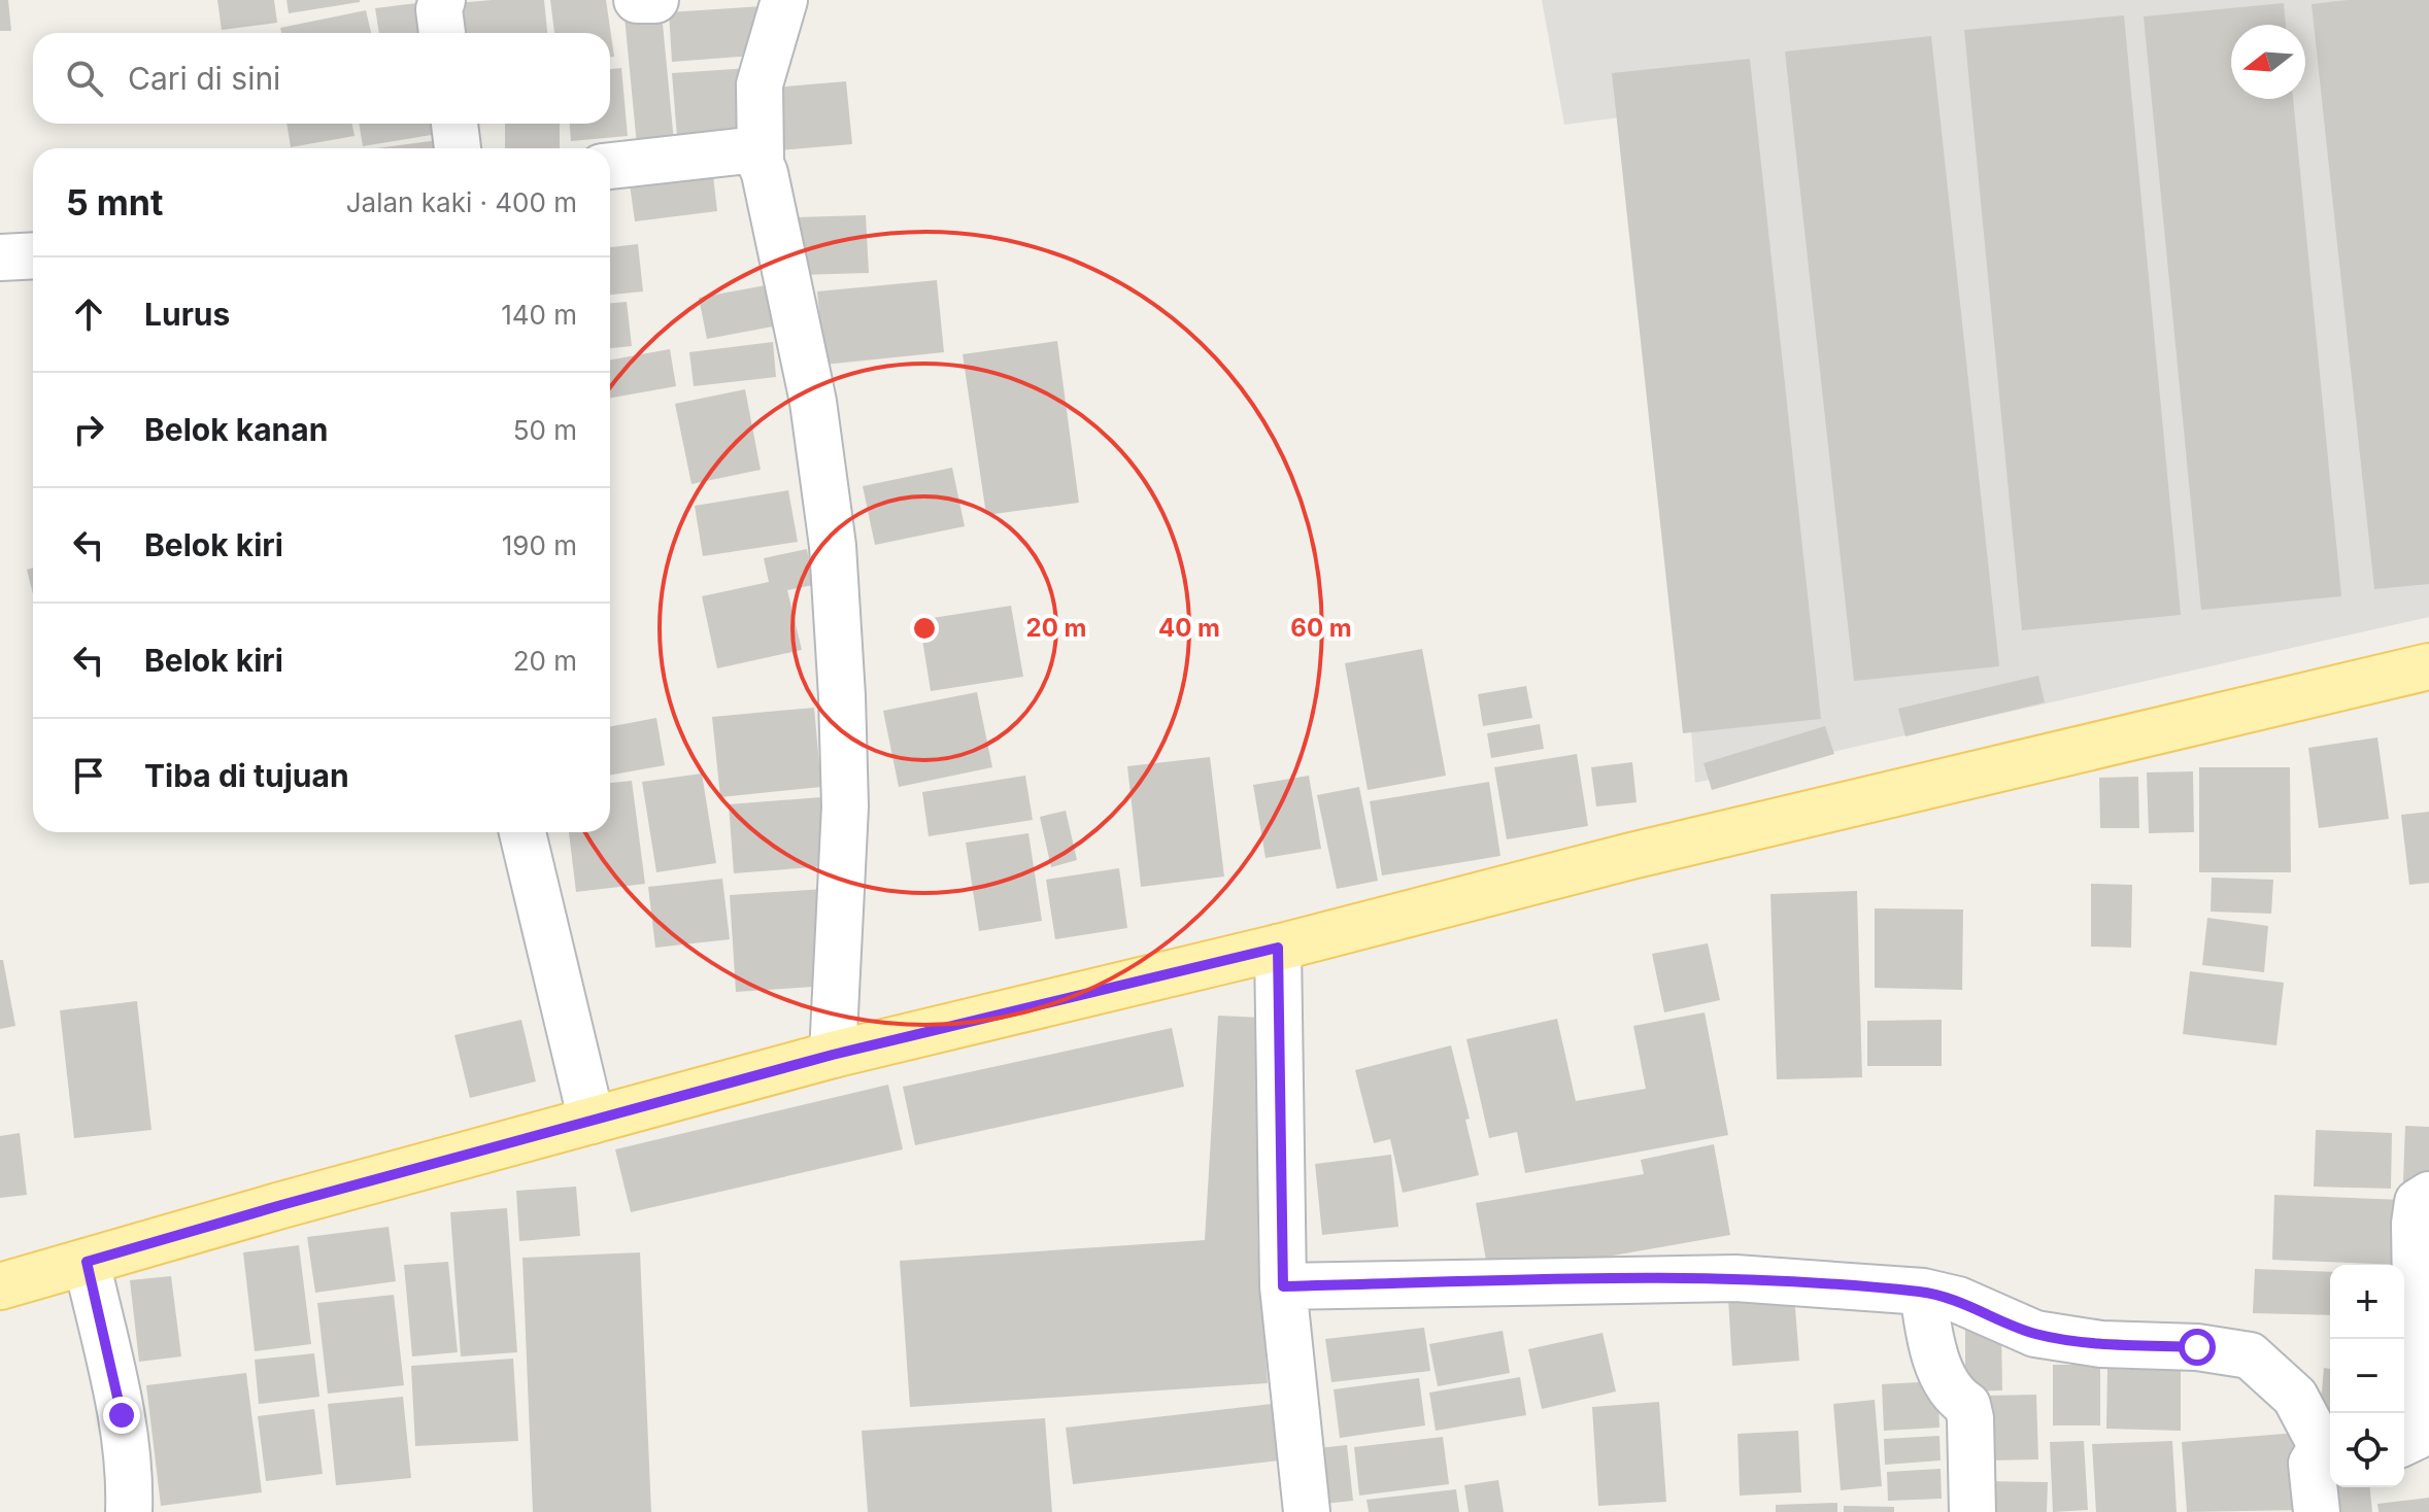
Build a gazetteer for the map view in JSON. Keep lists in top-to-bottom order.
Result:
{
  "north": "left",
  "page": {
    "search": "Cari di sini",
    "heading": ["5 mnt", "Jalan kaki · 400 m"],
    "list": [
      ["Lurus", "140 m"],
      ["Belok kanan", "50 m"],
      ["Belok kiri", "190 m"],
      ["Belok kiri", "20 m"],
      "Tiba di tujuan"
    ],
    "map_buttons": ["+", "−"]
  },
  "rings": ["20 m", "40 m", "60 m"]
}
